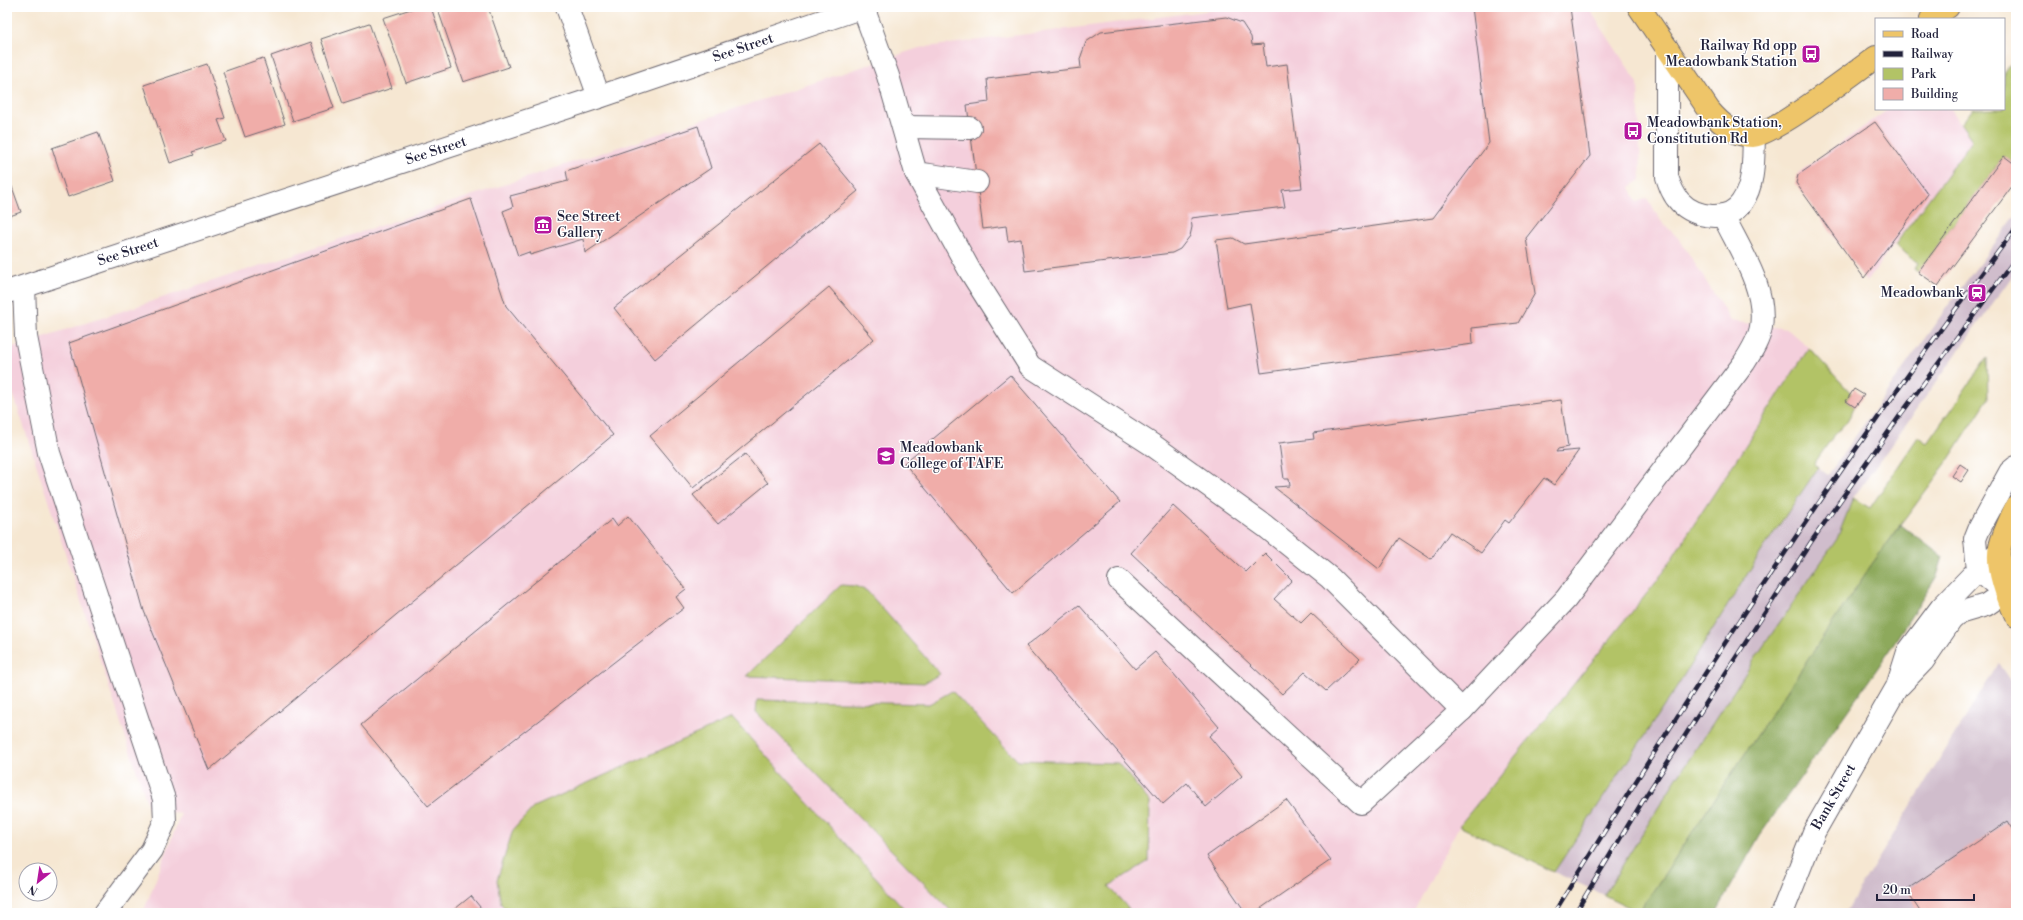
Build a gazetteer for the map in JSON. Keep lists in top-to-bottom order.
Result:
{
  "streets": {
    "street": ["See Street", "Bank Street"]
  },
  "places": {
    "bus stop": ["Railway Rd opp Meadowbank Station", "Meadowbank Station, Constitution Rd"],
    "museum": ["See Street Gallery"],
    "station": ["Meadowbank"],
    "school or university": ["Meadowbank College of TAFE"]
  },
  "legend": [
    "Road",
    "Railway",
    "Park",
    "Building"
  ],
  "scale_bar": "20 m",
  "north": "bottom left"
}
